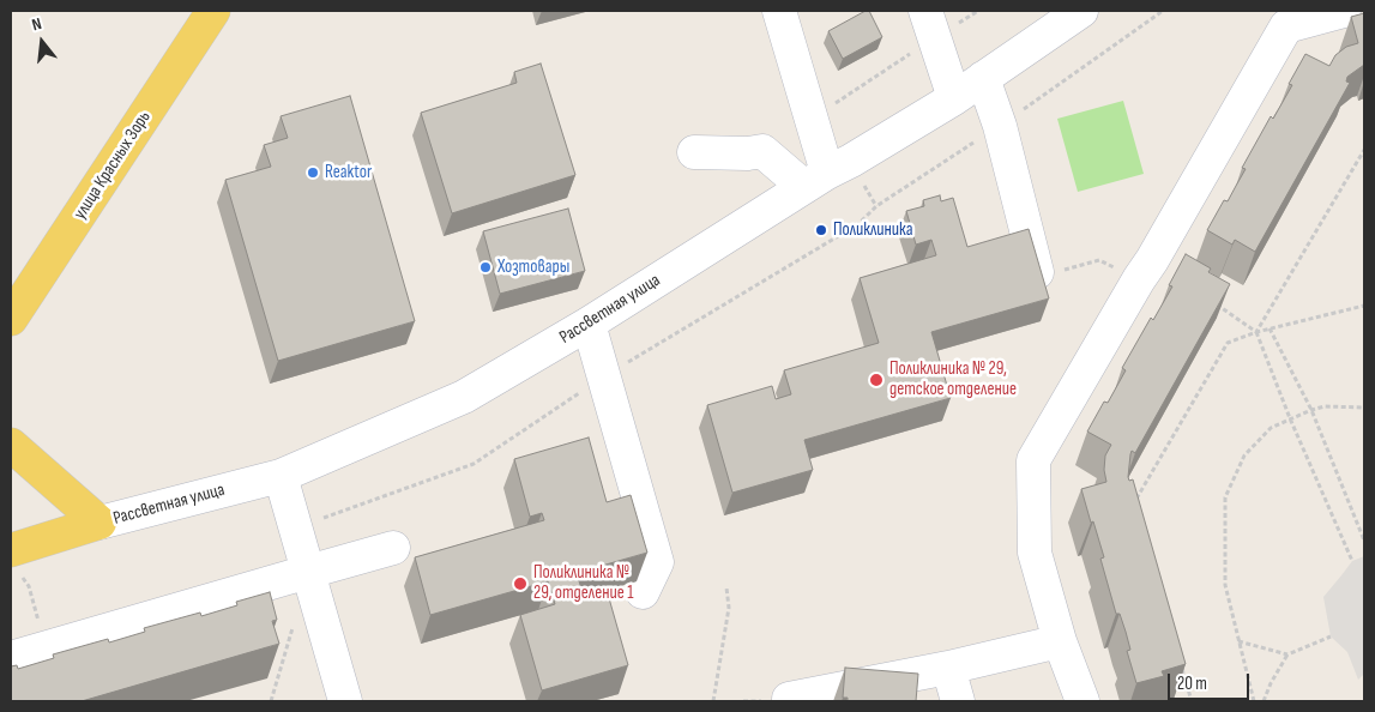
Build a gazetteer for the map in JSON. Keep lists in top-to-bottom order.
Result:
{
  "streets": {
    "main road": ["улица Красных Зорь"],
    "street": ["Рассветная улица"]
  },
  "places": [
    "Reaktor",
    "Поликлиника",
    "Хозтовары",
    "Поликлиника № 29, детское отделение",
    "Поликлиника № 29, отделение 1"
  ],
  "scale_bar": "20 m",
  "north": "top"
}
